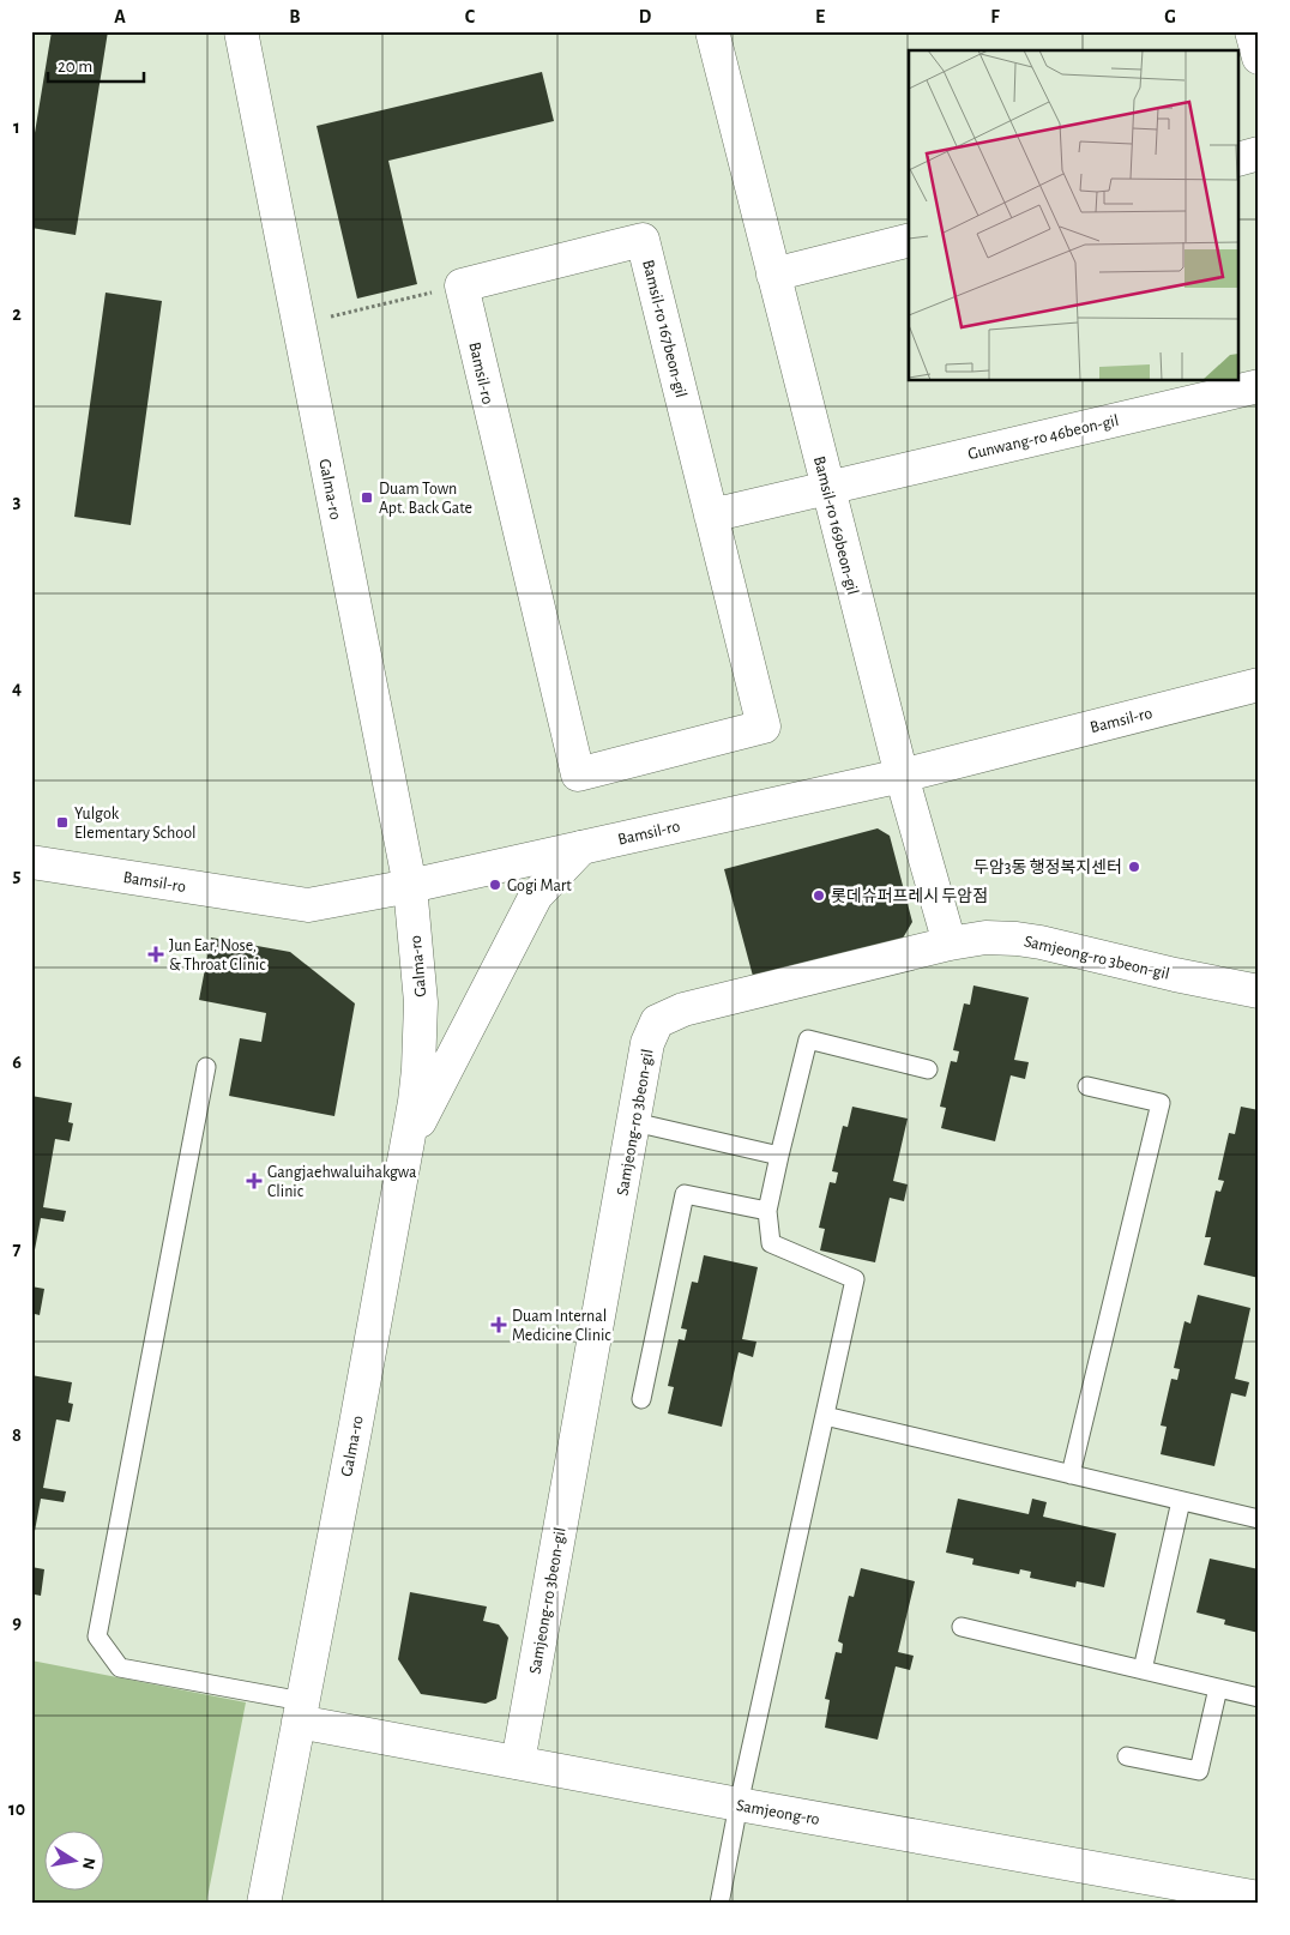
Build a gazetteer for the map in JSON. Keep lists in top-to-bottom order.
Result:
{
  "streets": {
    "street": [
      "Bamsil-ro 167beon-gil",
      "Bamsil-ro",
      "Gunwang-ro 46beon-gil",
      "Galma-ro",
      "Bamsil-ro 169beon-gil",
      "Samjeong-ro 3beon-gil",
      "Samjeong-ro"
    ]
  },
  "crossings": [
    ["Bamsil-ro 167beon-gil", "Bamsil-ro"],
    ["Bamsil-ro 167beon-gil", "Gunwang-ro 46beon-gil"],
    ["Bamsil-ro", "Galma-ro"],
    ["Bamsil-ro", "Bamsil-ro 169beon-gil"],
    ["Gunwang-ro 46beon-gil", "Bamsil-ro 169beon-gil"],
    ["Galma-ro", "Samjeong-ro"],
    ["Bamsil-ro 169beon-gil", "Samjeong-ro 3beon-gil"],
    ["Samjeong-ro 3beon-gil", "Samjeong-ro"]
  ],
  "places": {
    "transit": ["Duam Town Apt. Back Gate", "Yulgok Elementary School"],
    "other": ["두암3동 행정복지센터", "Gogi Mart", "롯데슈퍼프레시 두암점"],
    "health": ["Jun Ear, Nose, & Throat Clinic", "Gangjaehwaluihakgwa Clinic", "Duam Internal Medicine Clinic"]
  },
  "scale_bar": "20 m",
  "north": "right",
  "grid": {
    "columns": [
      "A",
      "B",
      "C",
      "D",
      "E",
      "F",
      "G"
    ],
    "rows": [
      "1",
      "2",
      "3",
      "4",
      "5",
      "6",
      "7",
      "8",
      "9",
      "10"
    ]
  }
}
